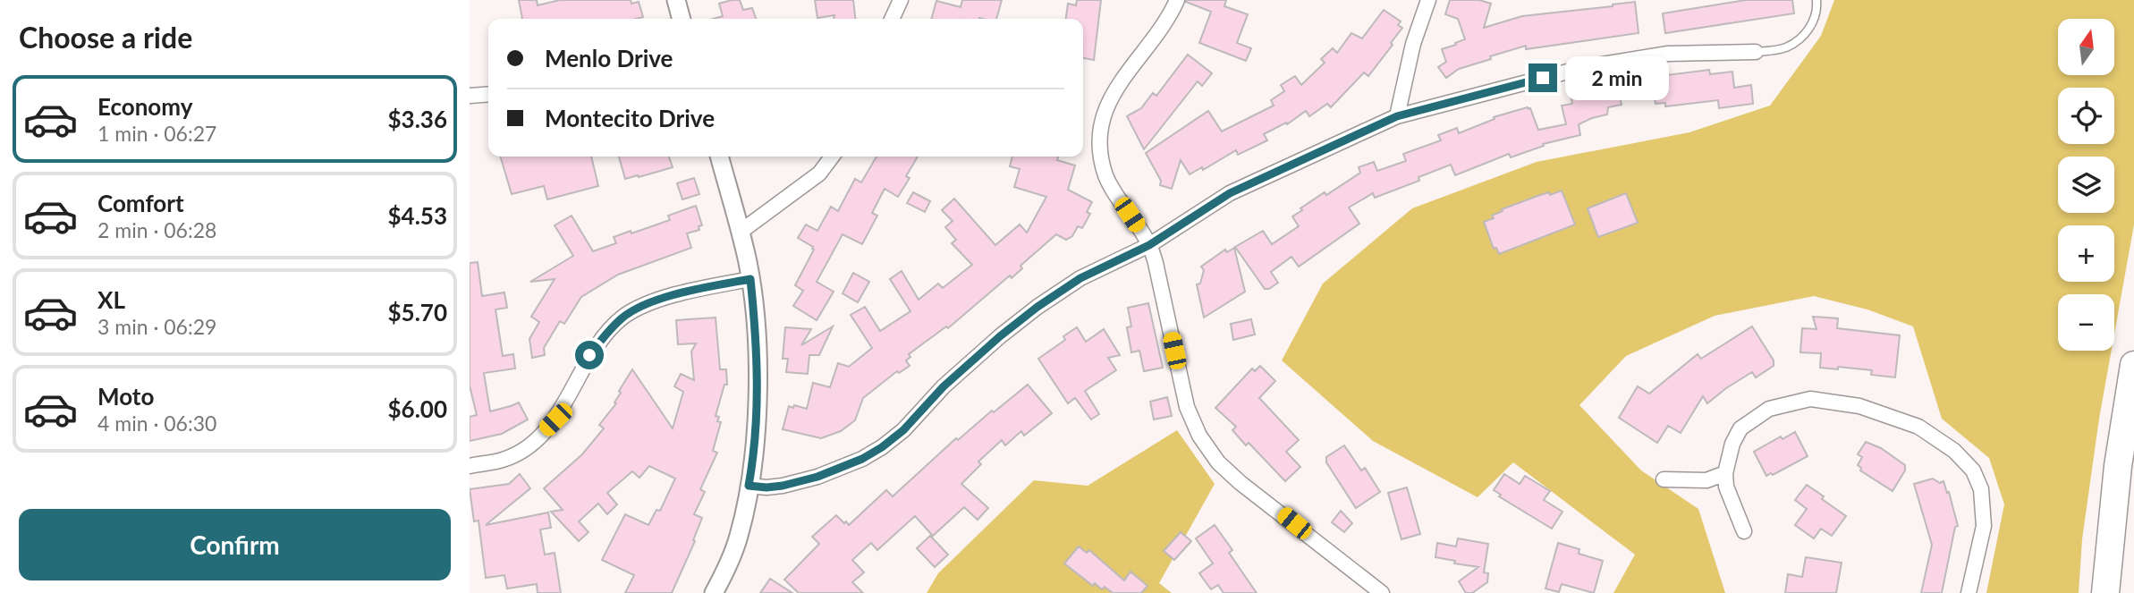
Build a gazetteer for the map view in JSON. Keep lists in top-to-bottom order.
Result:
{
  "north": "top",
  "page": {
    "heading": "Choose a ride",
    "map_buttons": ["+", "−"],
    "banner": ["Menlo Drive", "Montecito Drive"],
    "bubble": "2 min",
    "list": [
      {
        "name": "Economy",
        "note": "1 min · 06:27",
        "value": "$3.36"
      },
      {
        "name": "Comfort",
        "note": "2 min · 06:28",
        "value": "$4.53"
      },
      {
        "name": "XL",
        "note": "3 min · 06:29",
        "value": "$5.70"
      },
      {
        "name": "Moto",
        "note": "4 min · 06:30",
        "value": "$6.00"
      }
    ],
    "buttons": "Confirm"
  }
}
